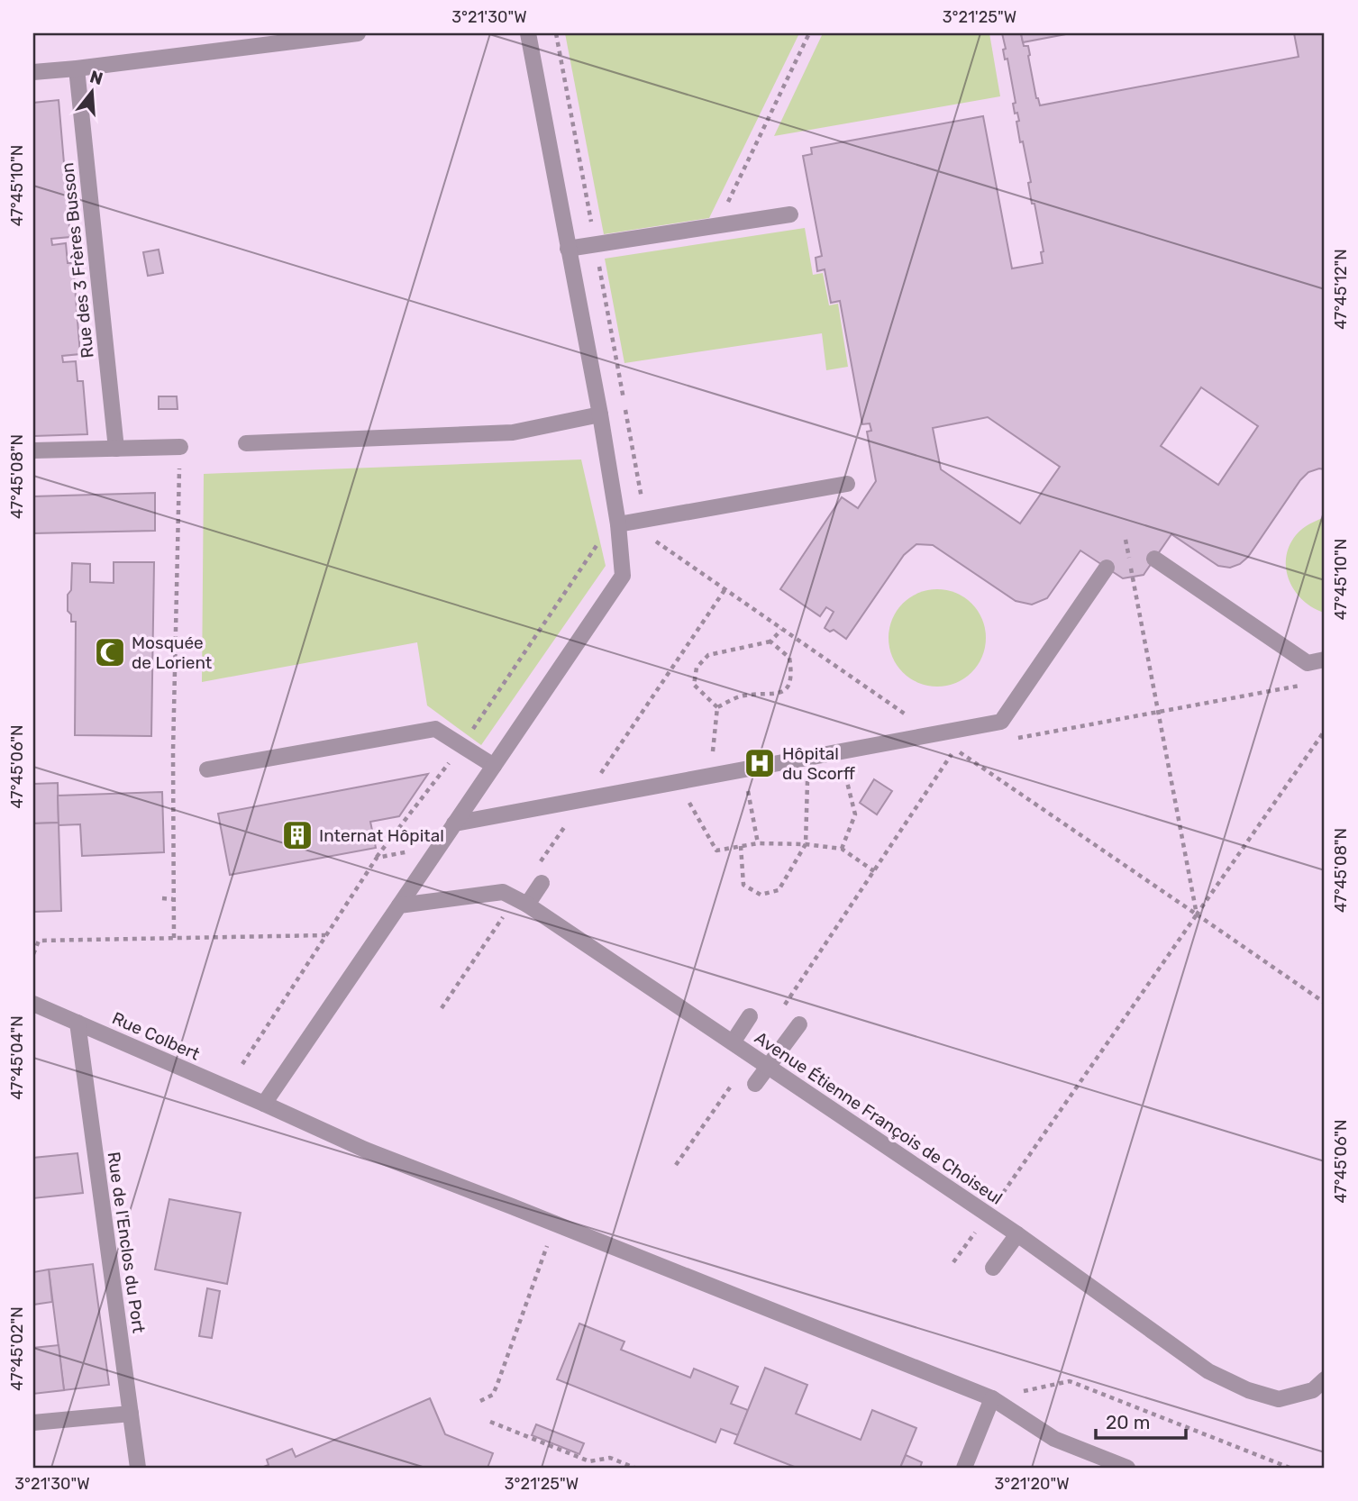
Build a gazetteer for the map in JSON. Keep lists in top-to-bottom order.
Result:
{
  "streets": {
    "street": [
      "Rue des 3 Frères Busson",
      "Rue Colbert",
      "Avenue Étienne François de Choiseul",
      "Rue de l'Enclos du Port"
    ]
  },
  "crossings": [
    ["Rue Colbert", "Rue de l'Enclos du Port"]
  ],
  "places": {
    "mosque": ["Mosquée de Lorient"],
    "hospital": ["Hôpital du Scorff"],
    "building": ["Internat Hôpital"]
  },
  "scale_bar": "20 m",
  "north": "top",
  "coordinates": [
    "3°21'30\"W",
    "3°21'25\"W",
    "47°45'10\"N",
    "47°45'12\"N",
    "47°45'08\"N",
    "47°45'06\"N",
    "47°45'04\"N",
    "47°45'02\"N",
    "3°21'20\"W"
  ]
}
